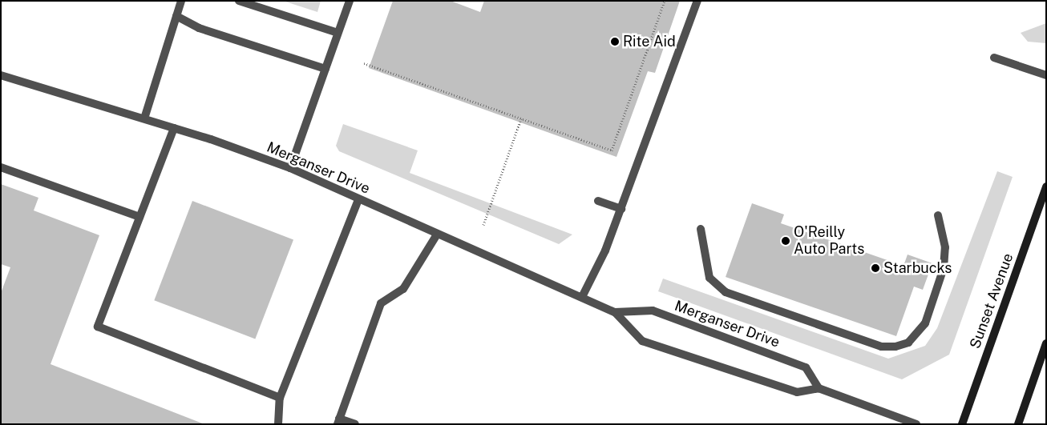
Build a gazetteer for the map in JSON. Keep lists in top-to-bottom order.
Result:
{
  "streets": {
    "main road": ["Sunset Avenue"],
    "street": ["Merganser Drive"]
  },
  "places": ["Rite Aid", "O'Reilly Auto Parts", "Starbucks"]
}
